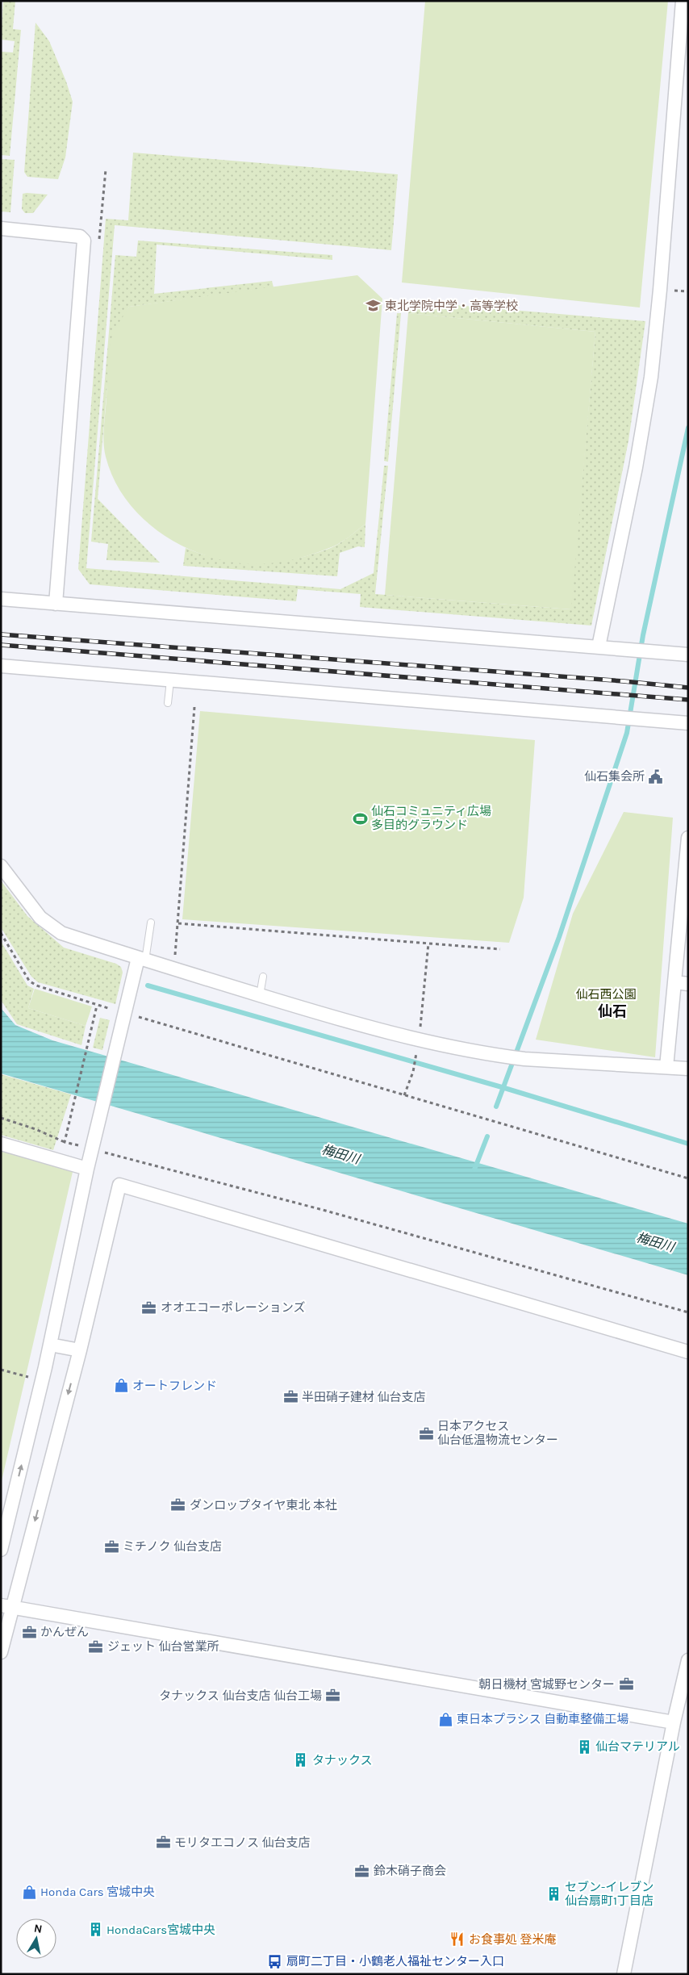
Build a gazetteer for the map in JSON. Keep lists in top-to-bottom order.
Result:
{
  "districts": ["仙石"],
  "water": ["梅田川"],
  "parks": ["仙石西公園"],
  "places": {
    "school or university": ["東北学院中学・高等学校"],
    "public building": ["仙石集会所"],
    "sports": ["仙石コミュニティ広場 多目的グラウンド"],
    "office": [
      "オオエコーポレーションズ",
      "半田硝子建材 仙台支店",
      "日本アクセス 仙台低温物流センター",
      "ダンロップタイヤ東北 本社",
      "ミチノク 仙台支店",
      "かんぜん",
      "ジェット 仙台営業所",
      "朝日機材 宮城野センター",
      "タナックス 仙台支店 仙台工場",
      "モリタエコノス 仙台支店",
      "鈴木硝子商会"
    ],
    "shop": ["オートフレンド", "東日本プラシス 自動車整備工場", "Honda Cars 宮城中央"],
    "building": [
      "仙台マテリアル",
      "タナックス",
      "セブン-イレブン 仙台扇町1丁目店",
      "HondaCars宮城中央"
    ],
    "restaurant": ["お食事処 登米庵"],
    "bus stop": ["扇町二丁目・小鶴老人福祉センター入口"]
  },
  "north": "top"
}
